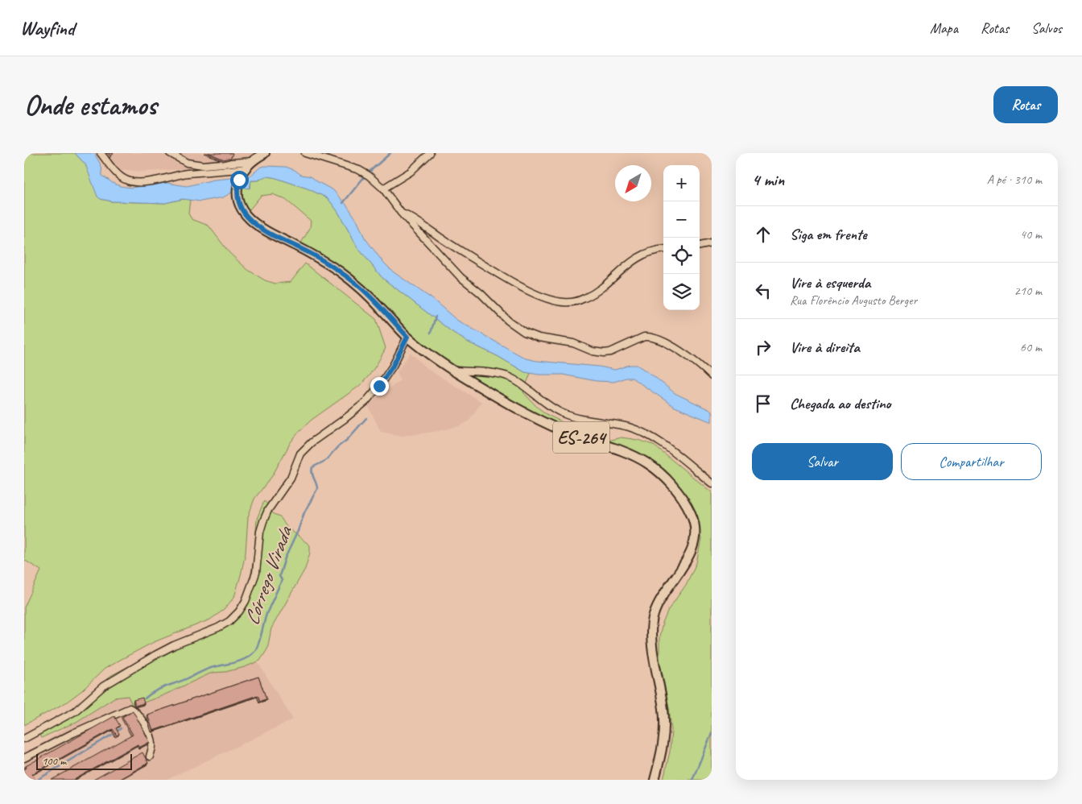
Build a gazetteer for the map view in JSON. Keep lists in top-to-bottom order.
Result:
{
  "streets": {
    "main road": ["ES-264"]
  },
  "water": ["Córrego Virada"],
  "scale_bar": "100 m",
  "north": "bottom left",
  "page": {
    "header": "Wayfind",
    "nav": ["Mapa", "Rotas", "Salvos"],
    "buttons": [
      "Rotas",
      ["Salvar", "Compartilhar"]
    ],
    "title": "Onde estamos",
    "heading": ["4 min", "A pé · 310 m"],
    "map_buttons": ["+", "−"],
    "list": [
      ["Siga em frente", "40 m"],
      ["Vire à esquerda", "Rua Florêncio Augusto Berger", "210 m"],
      ["Vire à direita", "60 m"],
      "Chegada ao destino"
    ],
    "scale": "100 m"
  }
}
